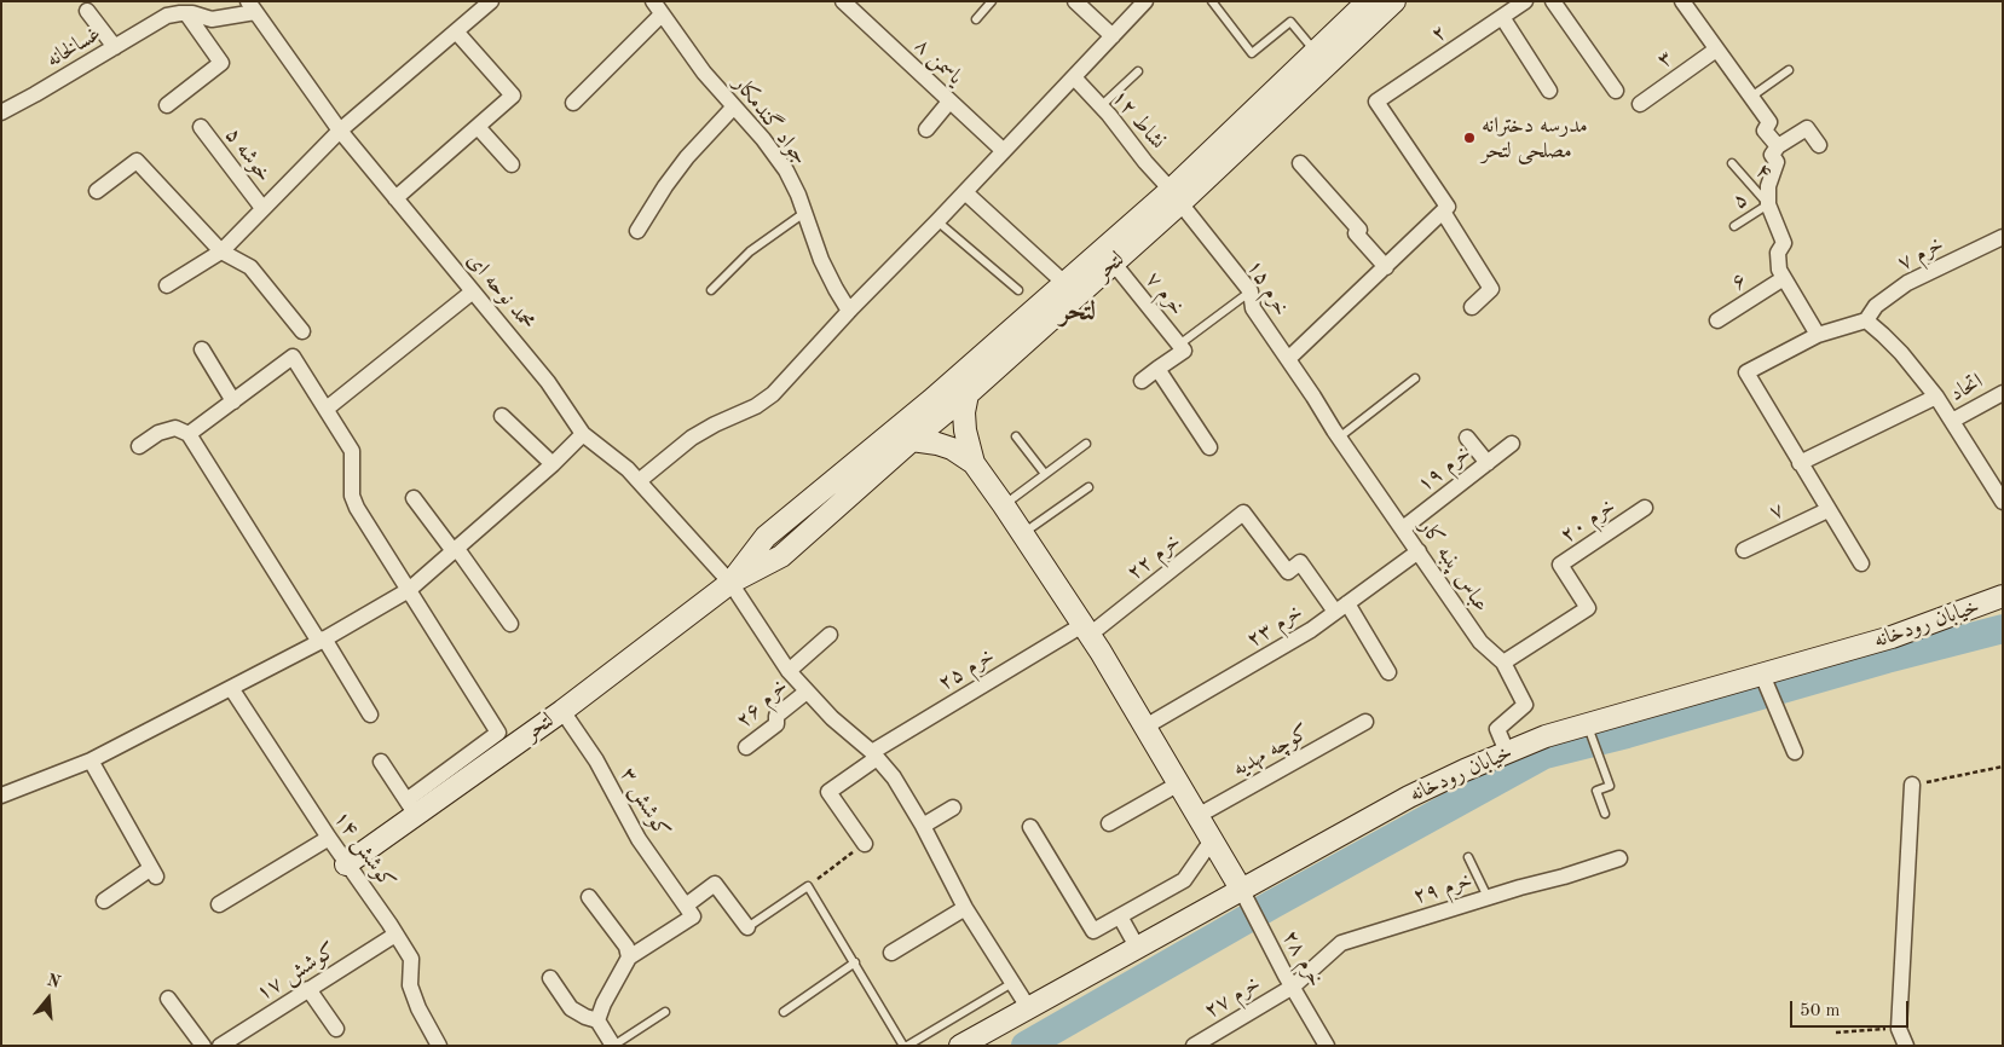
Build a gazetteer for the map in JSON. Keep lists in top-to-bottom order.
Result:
{
  "streets": {
    "street": [
      "۲",
      "غسالخانه",
      "۳",
      "یاسمن ۸",
      "نشاط ۱۲",
      "جواد گندمکار",
      "خوشه ۵",
      "خرم ۷",
      "لتحر",
      "۶",
      "خرم ۱۵",
      "محمد نوحه ای",
      "اتحاد",
      "خرم ۱۹",
      "۷",
      "خرم ۲۰",
      "خرم ۲۲",
      "عباس پنبه کار",
      "خیابان رودخانه",
      "خرم ۲۳",
      "خرم ۲۵",
      "خرم ۲۶",
      "کوچه مهدیه",
      "کوشش ۳",
      "کوشش ۱۴",
      "خرم ۲۹",
      "خرم ۲۸",
      "کوشش ۱۷",
      "خرم ۲۷"
    ],
    "lane": ["۴", "۵"]
  },
  "crossings": [
    ["نشاط ۱۲", "لتحر"],
    ["نشاط ۱۲", "خرم ۱۵"],
    ["۴", "۵"],
    ["خرم ۷", "لتحر"],
    ["لتحر", "خرم ۱۵"],
    ["لتحر", "محمد نوحه ای"],
    ["لتحر", "کوشش ۳"],
    ["لتحر", "کوشش ۱۴"],
    ["خرم ۱۵", "عباس پنبه کار"],
    ["محمد نوحه ای", "خیابان رودخانه"],
    ["محمد نوحه ای", "خرم ۲۵"],
    ["محمد نوحه ای", "خرم ۲۶"],
    ["خرم ۱۹", "عباس پنبه کار"],
    ["خرم ۲۰", "عباس پنبه کار"],
    ["خرم ۲۲", "خرم ۲۳"],
    ["خرم ۲۲", "خرم ۲۵"],
    ["عباس پنبه کار", "خیابان رودخانه"],
    ["عباس پنبه کار", "خرم ۲۳"],
    ["خیابان رودخانه", "خرم ۲۸"],
    ["کوشش ۱۴", "کوشش ۱۷"],
    ["خرم ۲۹", "خرم ۲۸"],
    ["خرم ۲۹", "خرم ۲۷"],
    ["خرم ۲۸", "خرم ۲۷"]
  ],
  "districts": ["لتحر"],
  "places": ["مدرسه دخترانه مصلحی لتحر"],
  "scale_bar": "50 m",
  "north": "top"
}
